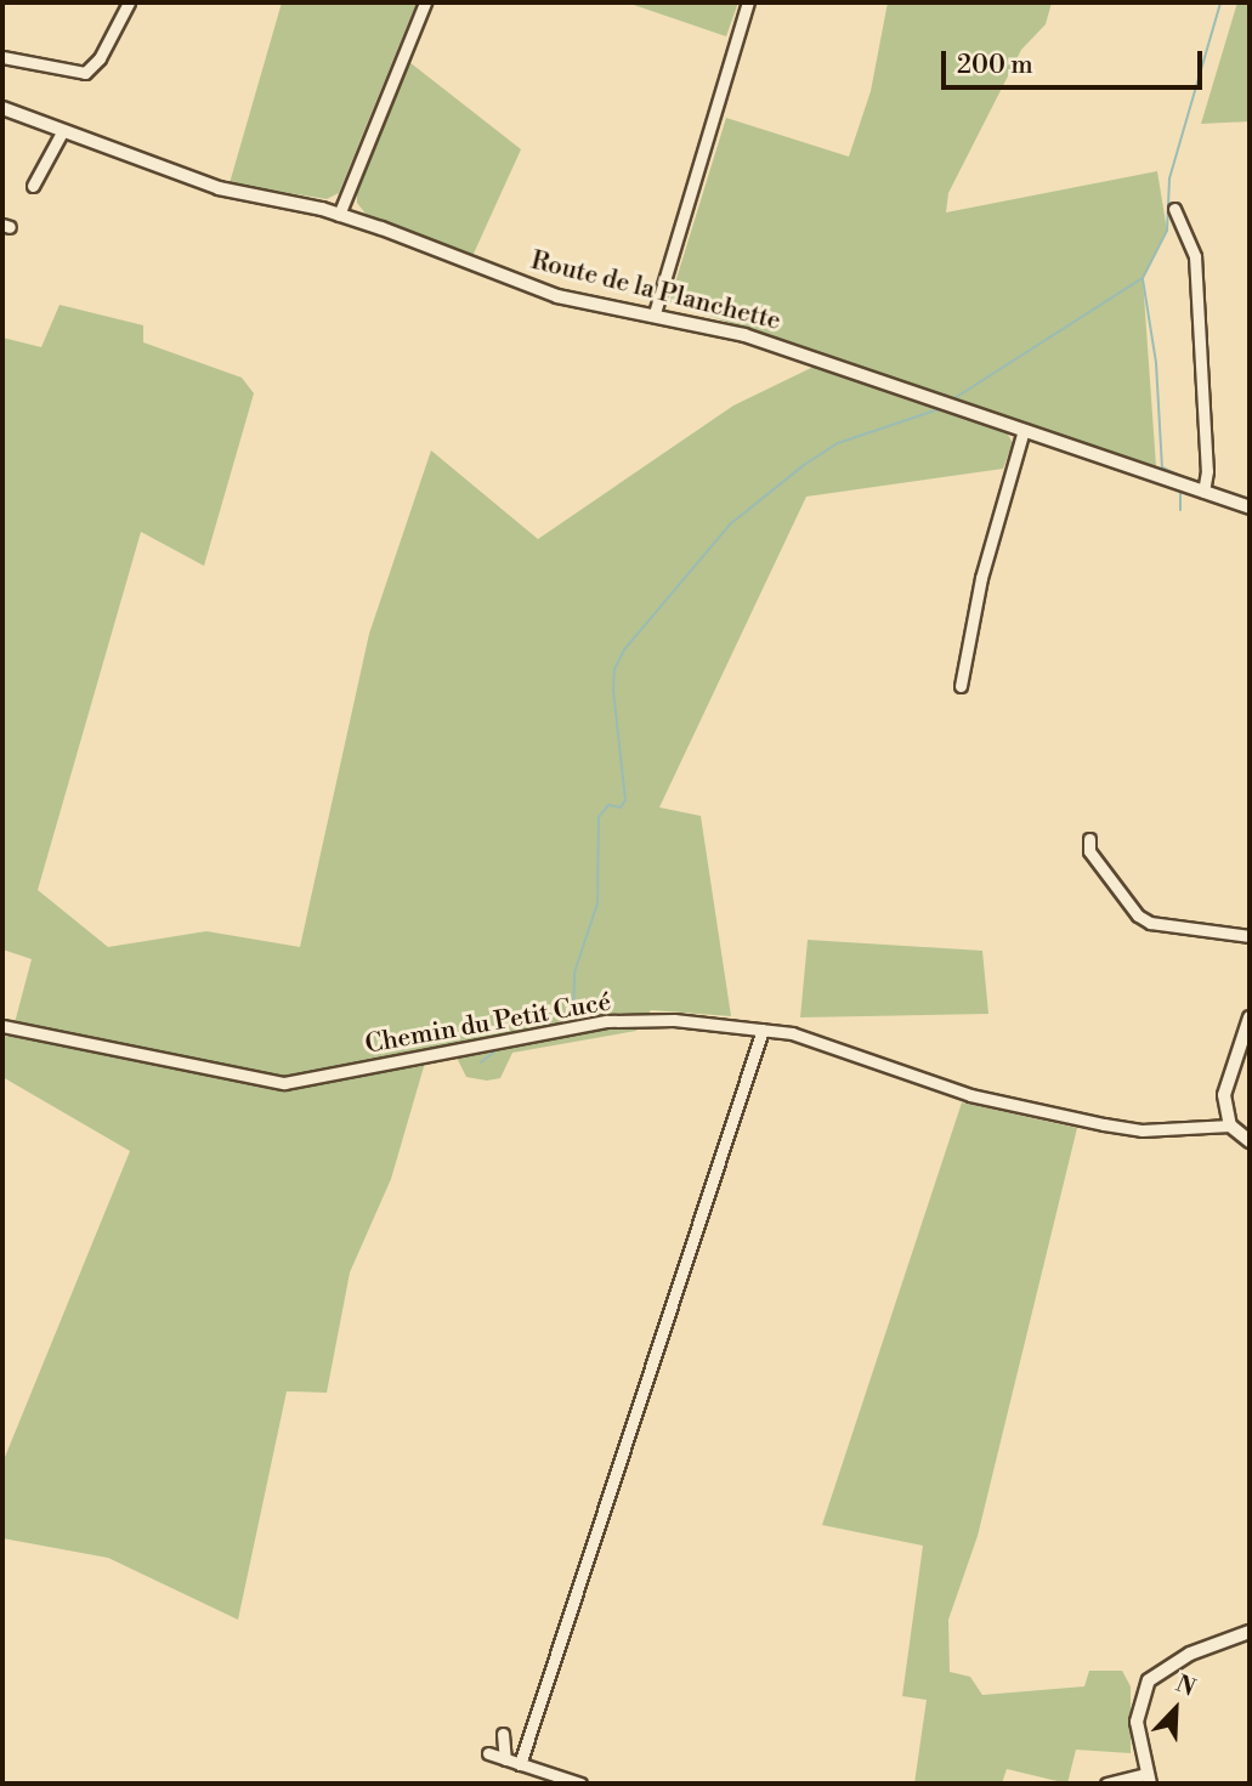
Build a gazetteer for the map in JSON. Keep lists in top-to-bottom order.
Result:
{
  "streets": {
    "street": ["Route de la Planchette", "Chemin du Petit Cucé"]
  },
  "scale_bar": "200 m",
  "north": "top right"
}
